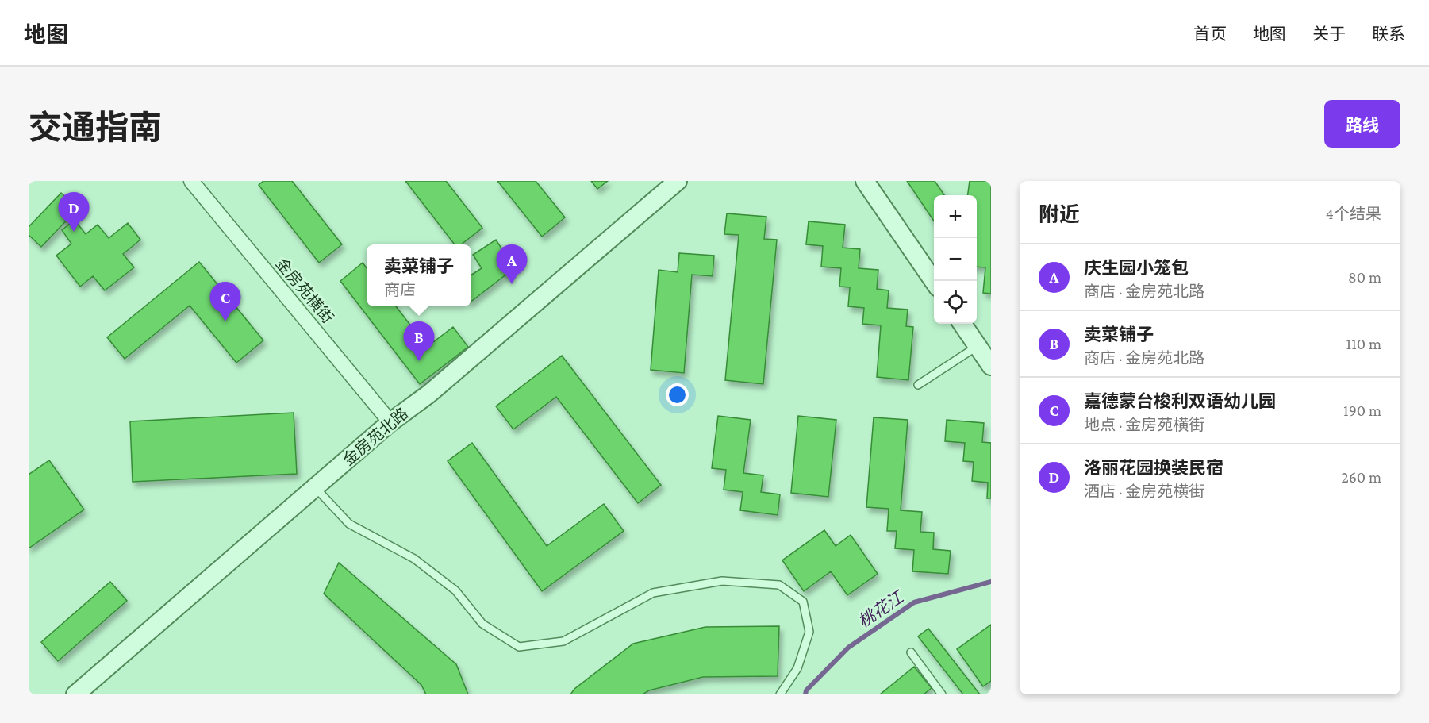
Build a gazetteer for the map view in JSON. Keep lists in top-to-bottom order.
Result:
{
  "streets": {
    "street": ["金房苑横街", "金房苑北路"]
  },
  "crossings": [
    ["金房苑横街", "金房苑北路"]
  ],
  "water": ["桃花江"],
  "page": {
    "header": "地图",
    "nav": [
      "首页",
      "地图",
      "关于",
      "联系"
    ],
    "title": "交通指南",
    "buttons": "路线",
    "heading": ["附近", "4个结果"],
    "pins": [
      "D",
      "A",
      "C",
      "B"
    ],
    "map_buttons": ["+", "−"],
    "list": [
      {
        "mark": "A",
        "name": "庆生园小笼包",
        "note": "商店 · 金房苑北路",
        "value": "80 m"
      },
      {
        "mark": "B",
        "name": "卖菜铺子",
        "note": "商店 · 金房苑北路",
        "value": "110 m"
      },
      {
        "mark": "C",
        "name": "嘉德蒙台梭利双语幼儿园",
        "note": "地点 · 金房苑横街",
        "value": "190 m"
      },
      {
        "mark": "D",
        "name": "洛丽花园换装民宿",
        "note": "酒店 · 金房苑横街",
        "value": "260 m"
      }
    ],
    "popup": ["卖菜铺子", "商店"]
  }
}
